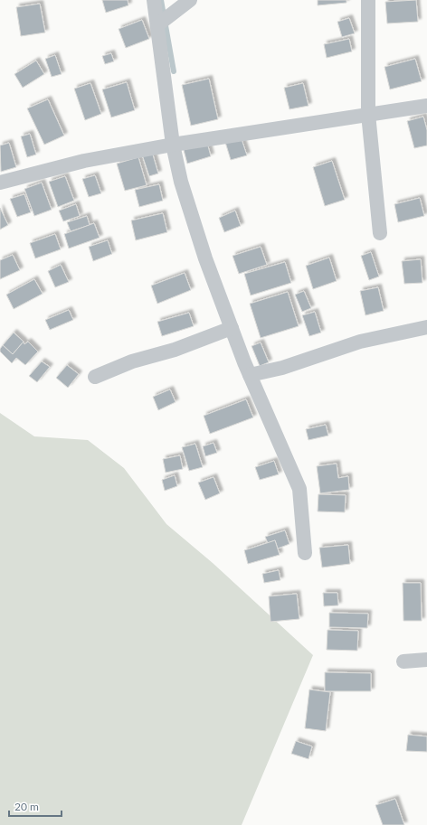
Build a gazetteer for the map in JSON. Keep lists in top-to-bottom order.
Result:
{
  "scale_bar": "20 m"
}
